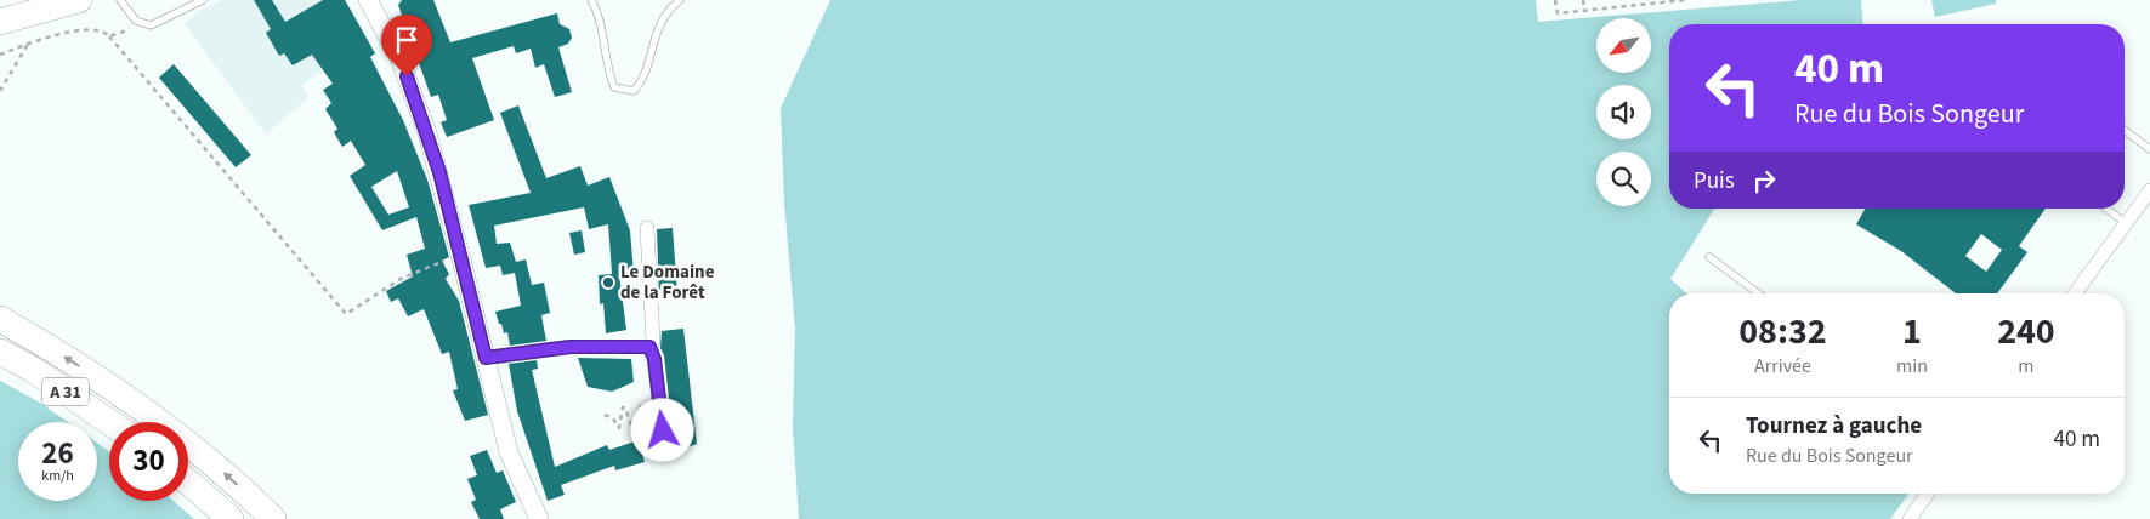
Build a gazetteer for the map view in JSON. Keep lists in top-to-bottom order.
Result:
{
  "streets": {
    "highway": ["A 31"]
  },
  "places": ["Le Domaine de la Forêt"],
  "north": "bottom left",
  "page": {
    "turn": ["40 m", "Rue du Bois Songeur"],
    "then": "Puis",
    "eta": [
      "08:32",
      "Arrivée",
      "1",
      "min",
      "240",
      "m"
    ],
    "list": [
      {
        "name": "Tournez à gauche",
        "note": "Rue du Bois Songeur",
        "value": "40 m"
      }
    ],
    "speed": "26 km/h",
    "limit": "30"
  }
}
